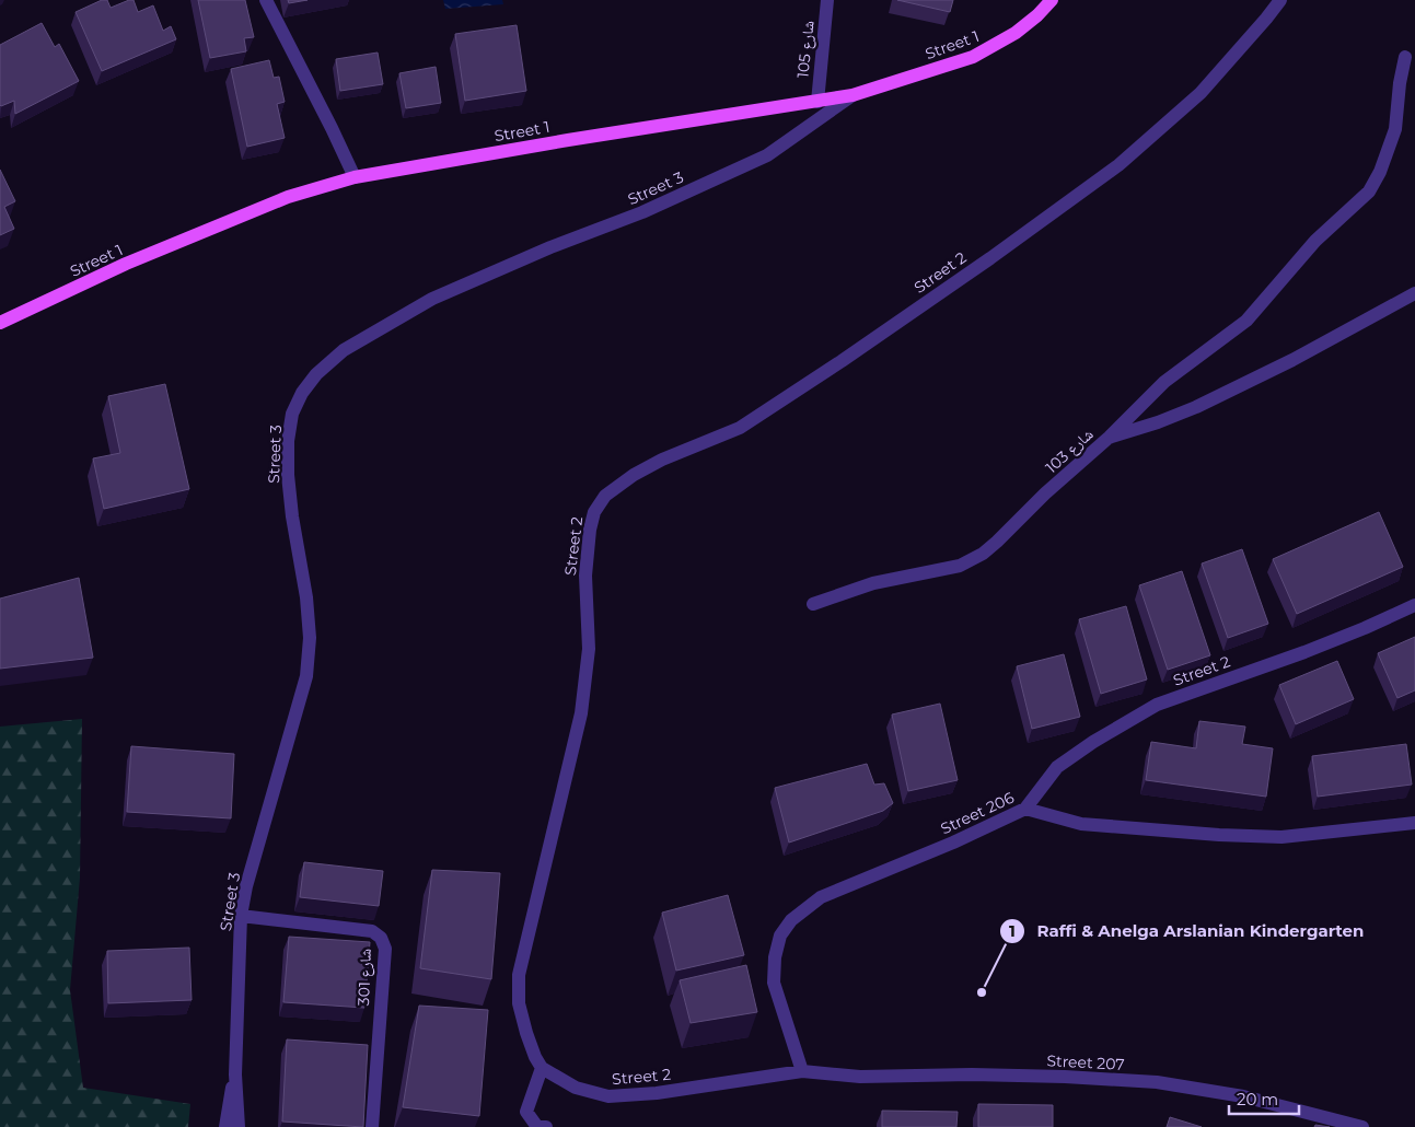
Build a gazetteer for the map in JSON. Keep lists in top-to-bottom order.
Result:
{
  "streets": {
    "main road": ["Street 1"],
    "street": [
      "شارع 105",
      "Street 3",
      "Street 2",
      "شارع 103",
      "Street 206",
      "شارع 301",
      "Street 207"
    ]
  },
  "crossings": [
    ["Street 1", "شارع 105"],
    ["Street 1", "Street 3"],
    ["Street 3", "شارع 301"],
    ["Street 2", "Street 206"],
    ["Street 2", "Street 207"],
    ["Street 206", "Street 207"]
  ],
  "places": ["Raffi & Anelga Arslanian Kindergarten"],
  "scale_bar": "20 m"
}
